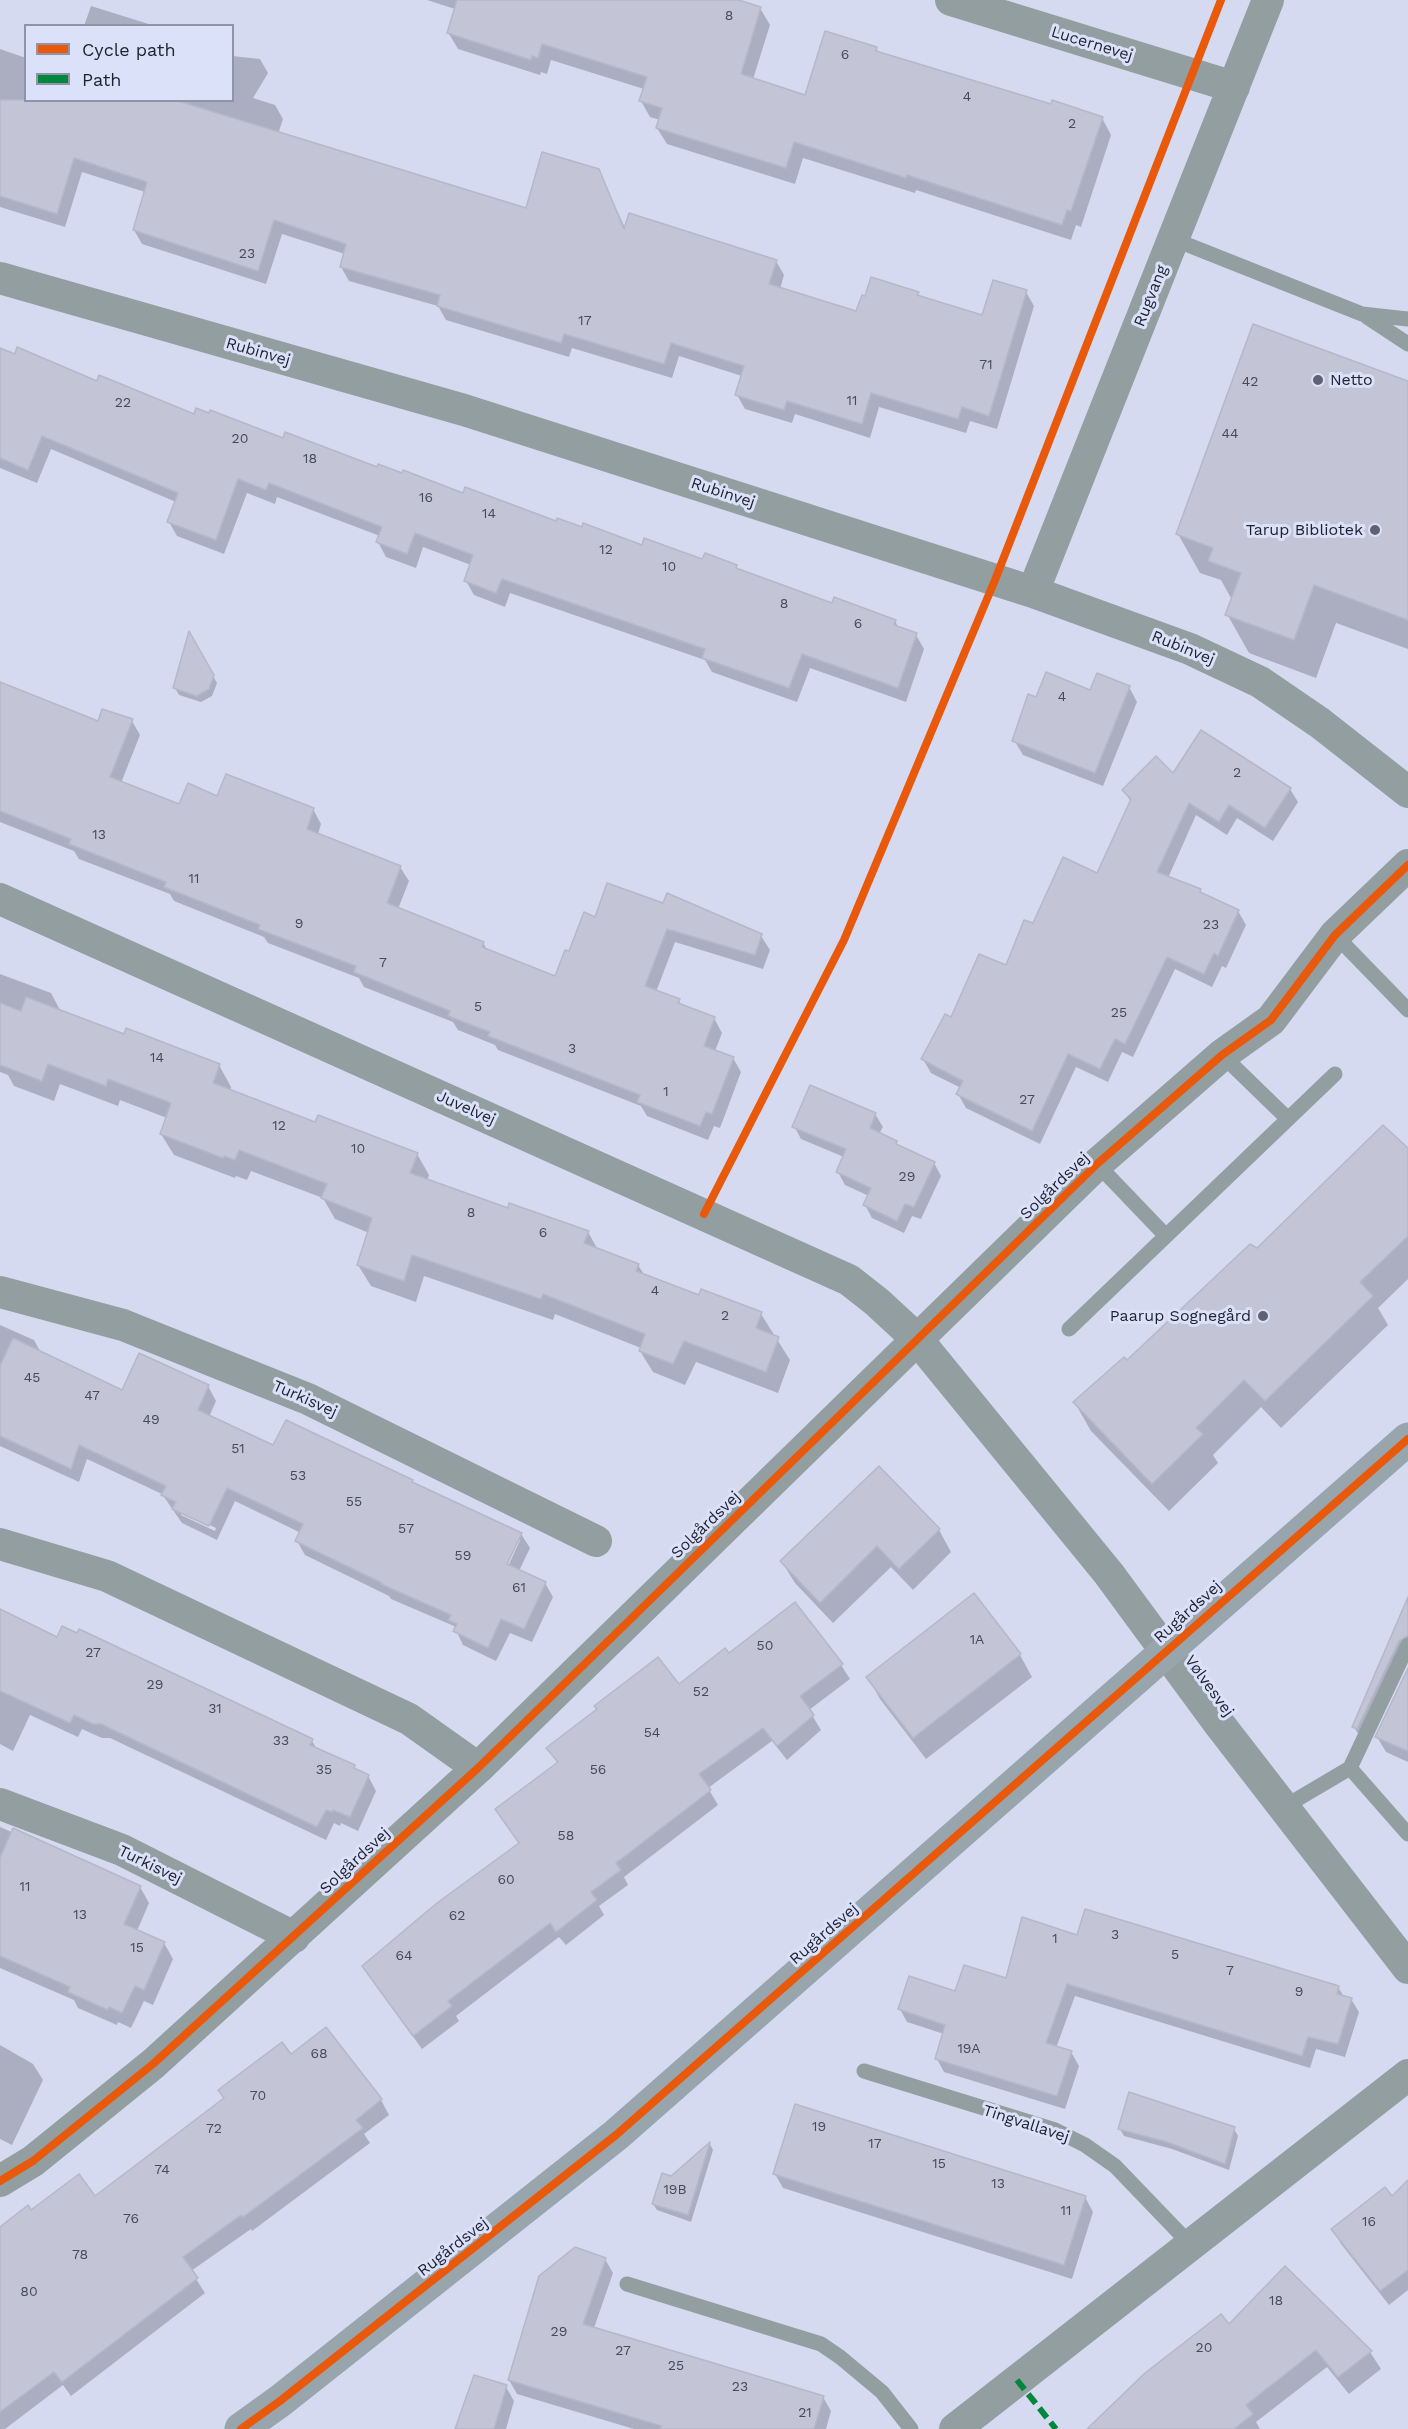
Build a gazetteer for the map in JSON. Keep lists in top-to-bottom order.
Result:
{
  "streets": {
    "main road": ["Rugårdsvej"],
    "street": [
      "Lucernevej",
      "Rugvang",
      "Rubinvej",
      "Juvelvej",
      "Solgårdsvej",
      "Turkisvej",
      "Vølvesvej"
    ],
    "lane": ["Tingvallavej"]
  },
  "crossings": [
    ["Lucernevej", "Rugvang"],
    ["Rugvang", "Rubinvej"],
    ["Juvelvej", "Solgårdsvej"],
    ["Juvelvej", "Vølvesvej"],
    ["Solgårdsvej", "Turkisvej"],
    ["Solgårdsvej", "Vølvesvej"],
    ["Rugårdsvej", "Vølvesvej"]
  ],
  "places": ["Netto", "Tarup Bibliotek", "Paarup Sognegård"],
  "house_numbers": [
    "8",
    "6",
    "4",
    "2",
    "23",
    "17",
    "71",
    "42",
    "11",
    "22",
    "44",
    "20",
    "18",
    "16",
    "14",
    "12",
    "10",
    "8",
    "6",
    "4",
    "2",
    "13",
    "11",
    "9",
    "23",
    "7",
    "5",
    "25",
    "3",
    "14",
    "1",
    "27",
    "12",
    "10",
    "29",
    "8",
    "6",
    "4",
    "2",
    "45",
    "47",
    "49",
    "51",
    "53",
    "55",
    "57",
    "59",
    "61",
    "1A",
    "50",
    "27",
    "29",
    "52",
    "31",
    "54",
    "33",
    "35",
    "56",
    "58",
    "60",
    "11",
    "13",
    "62",
    "3",
    "1",
    "15",
    "5",
    "64",
    "7",
    "9",
    "19A",
    "68",
    "70",
    "19",
    "72",
    "17",
    "15",
    "74",
    "13",
    "19B",
    "11",
    "76",
    "16",
    "78",
    "80",
    "18",
    "29",
    "20",
    "27",
    "25",
    "23",
    "21"
  ],
  "legend": ["Cycle path", "Path"]
}
